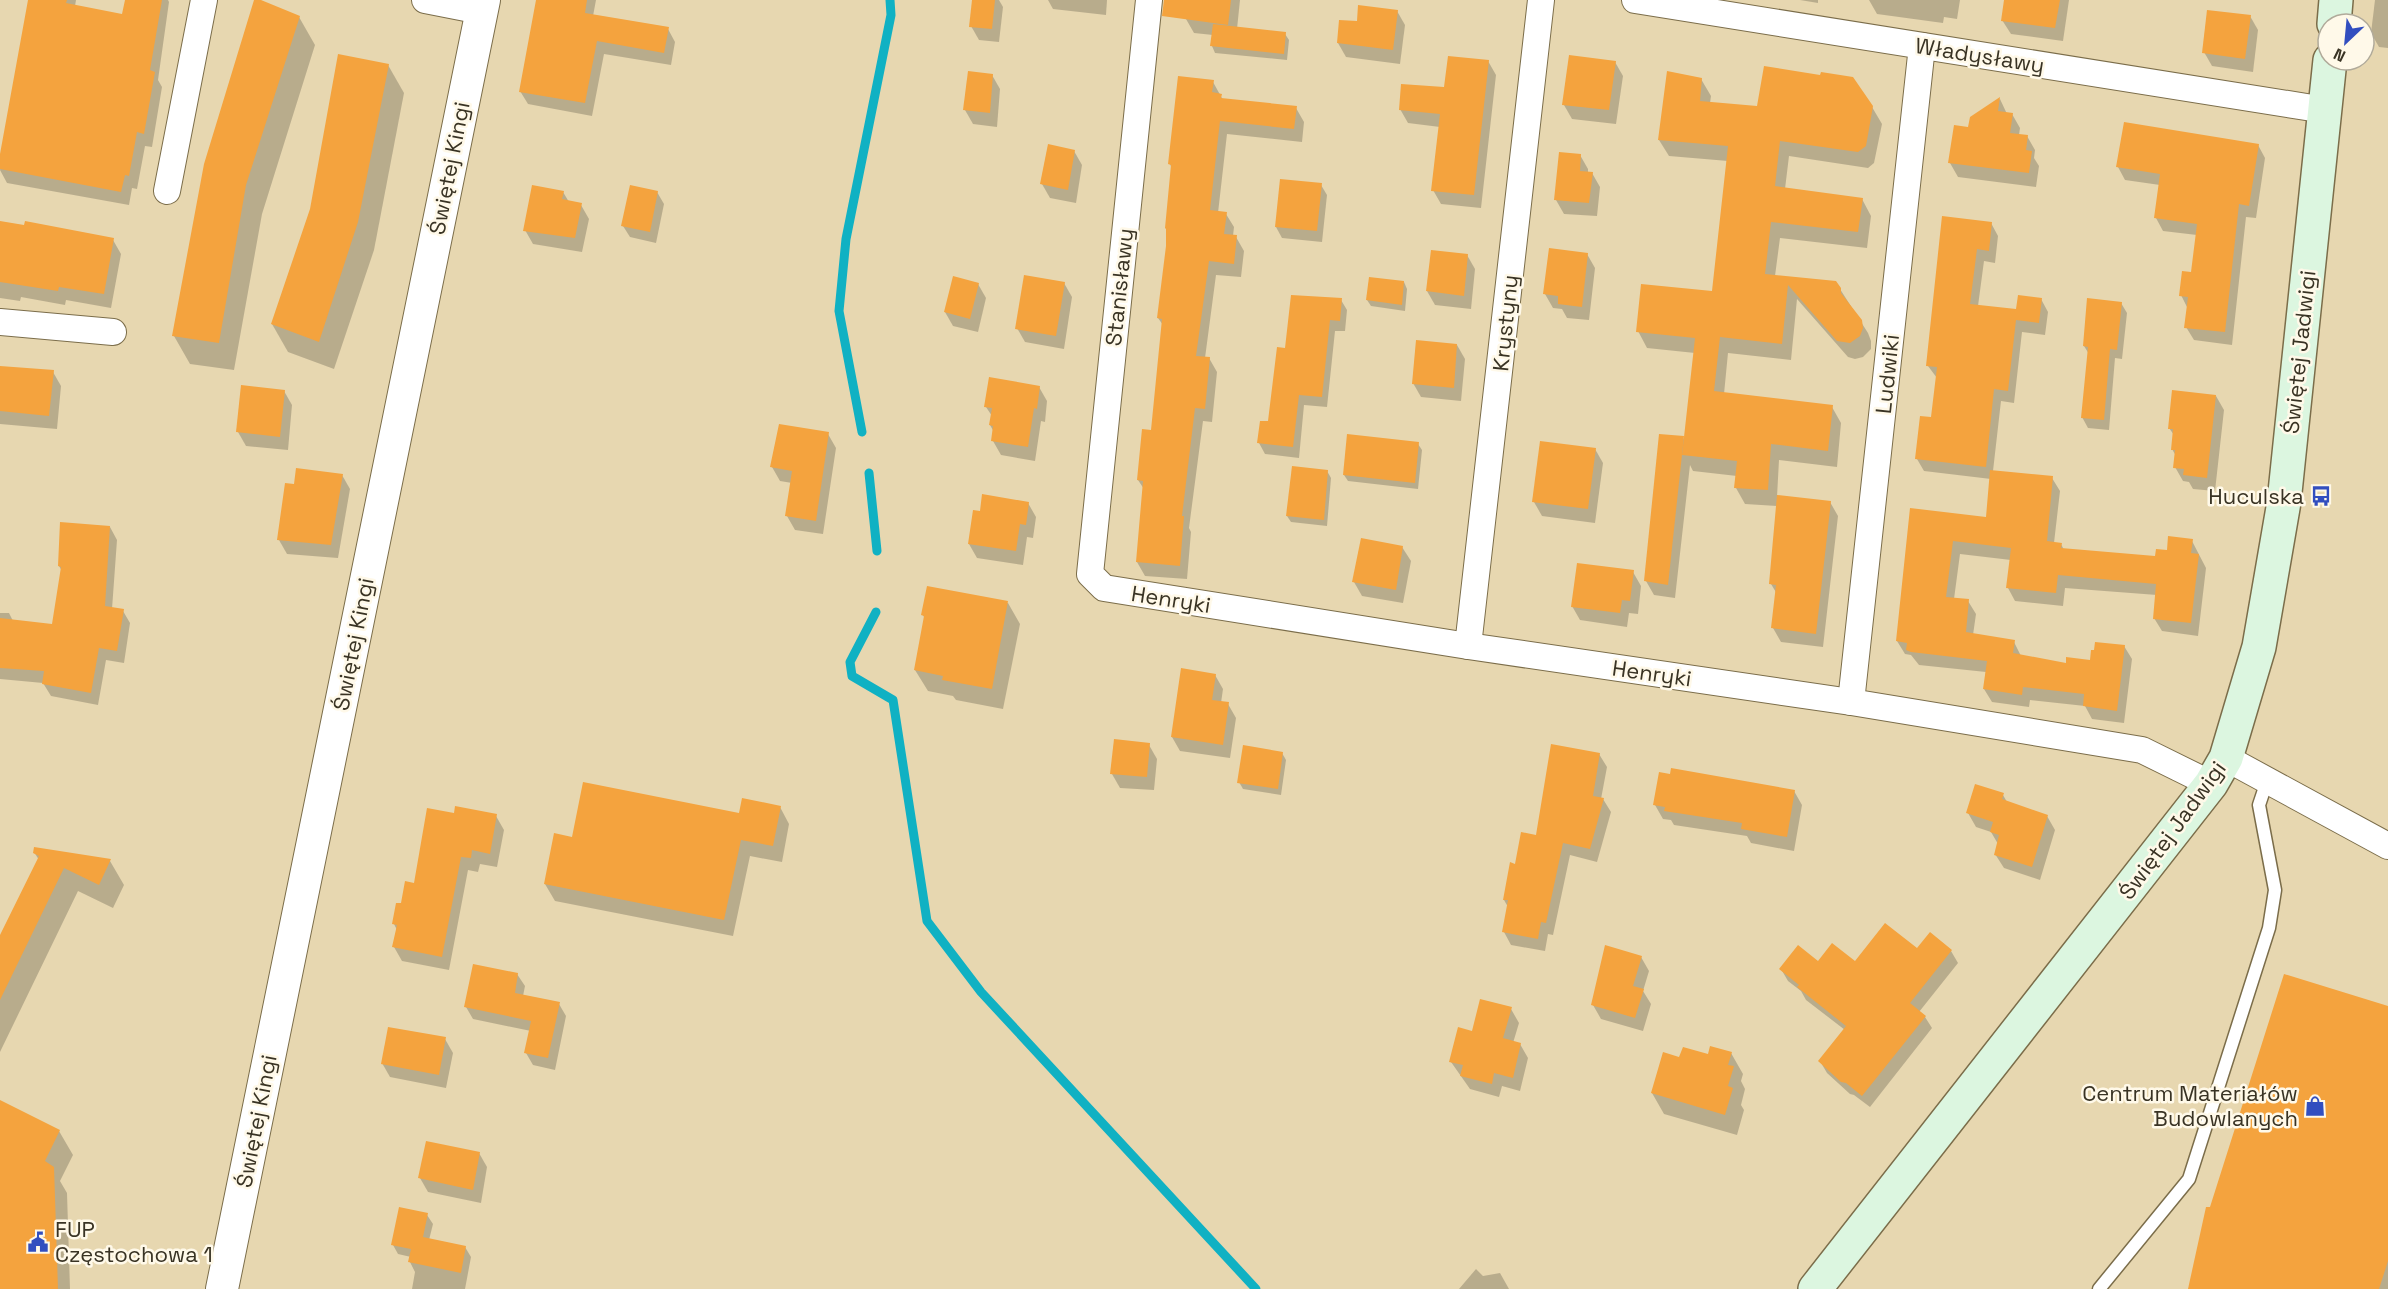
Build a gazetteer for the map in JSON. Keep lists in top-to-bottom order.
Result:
{
  "streets": {
    "main road": ["Świętej Jadwigi"],
    "street": [
      "Władysławy",
      "Świętej Kingi",
      "Stanisławy",
      "Krystyny",
      "Ludwiki",
      "Henryki"
    ]
  },
  "crossings": [
    ["Władysławy", "Świętej Jadwigi"],
    ["Władysławy", "Ludwiki"],
    ["Stanisławy", "Henryki"],
    ["Krystyny", "Henryki"],
    ["Świętej Jadwigi", "Henryki"],
    ["Ludwiki", "Henryki"]
  ],
  "places": {
    "bus stop": ["Huculska"],
    "shop": ["Centrum Materiałów Budowlanych"],
    "public building": ["FUP Częstochowa 1"]
  },
  "north": "bottom left"
}
